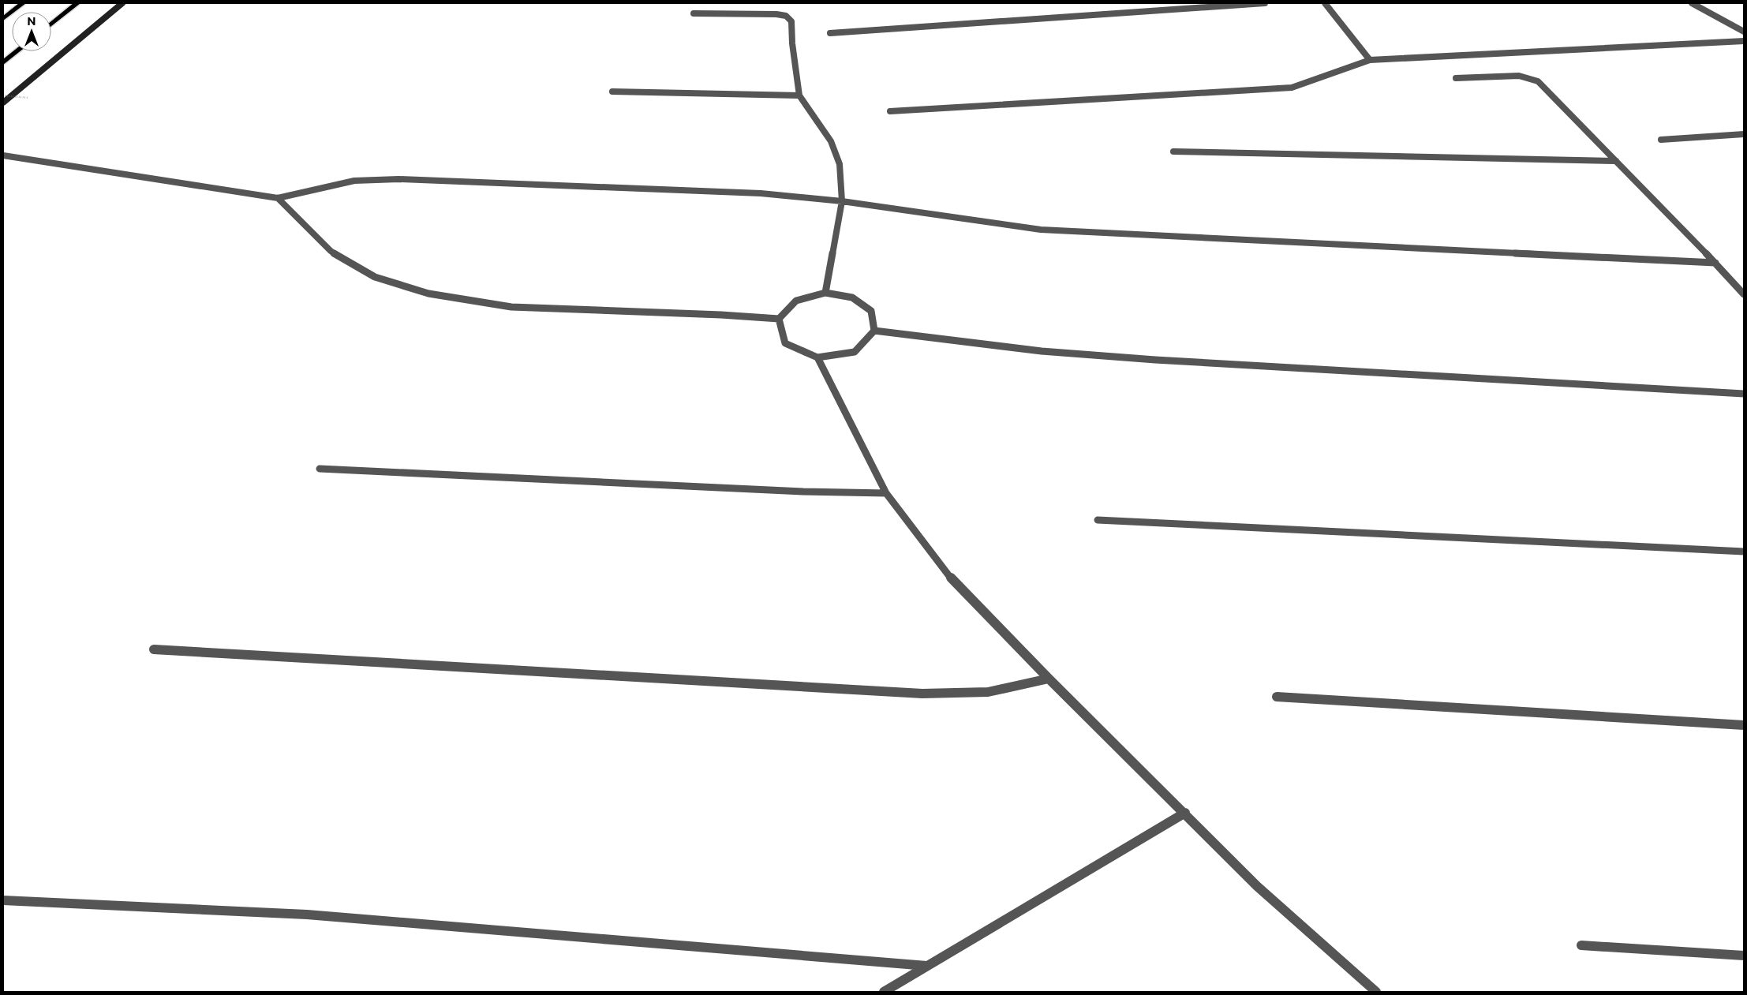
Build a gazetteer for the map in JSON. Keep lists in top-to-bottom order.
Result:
{
  "north": "top"
}
